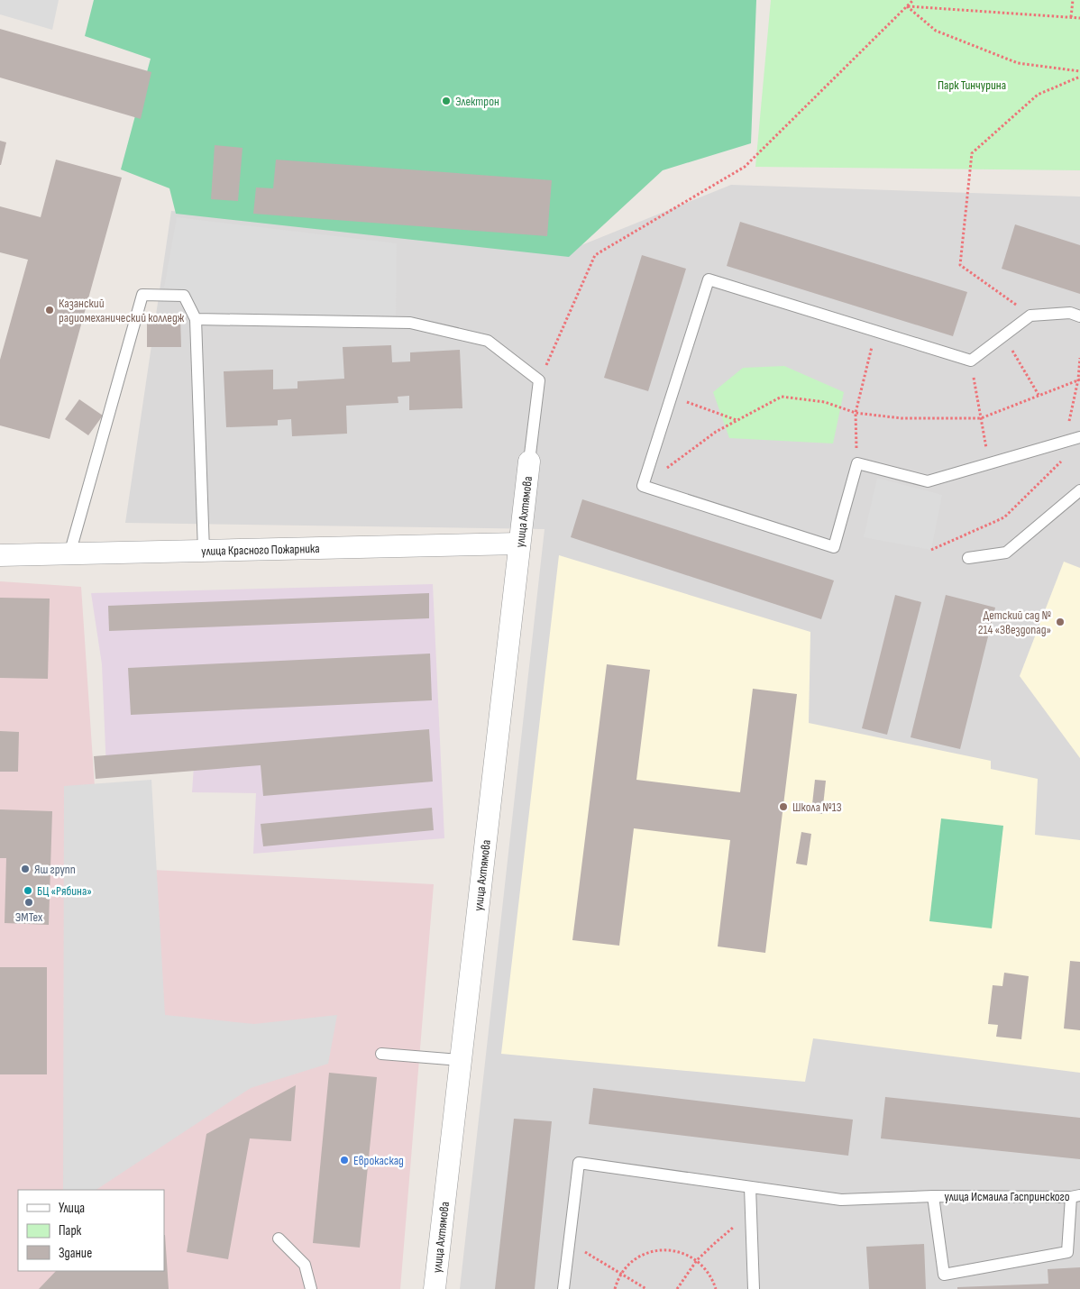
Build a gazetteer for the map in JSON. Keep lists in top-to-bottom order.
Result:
{
  "streets": {
    "street": ["улица Ахтямова", "улица Красного Пожарника"],
    "lane": ["улица Исмаила Гаспринского"]
  },
  "crossings": [
    ["улица Ахтямова", "улица Красного Пожарника"]
  ],
  "parks": ["Парк Тинчурина"],
  "places": [
    "Электрон",
    "Казанский радиомеханический колледж",
    "Детский сад № 214 «Звездопад»",
    "Школа №13",
    "Яш групп",
    "БЦ «Рябина»",
    "ЭМТех",
    "Еврокаскад"
  ],
  "legend": ["Улица", "Парк", "Здание"]
}
